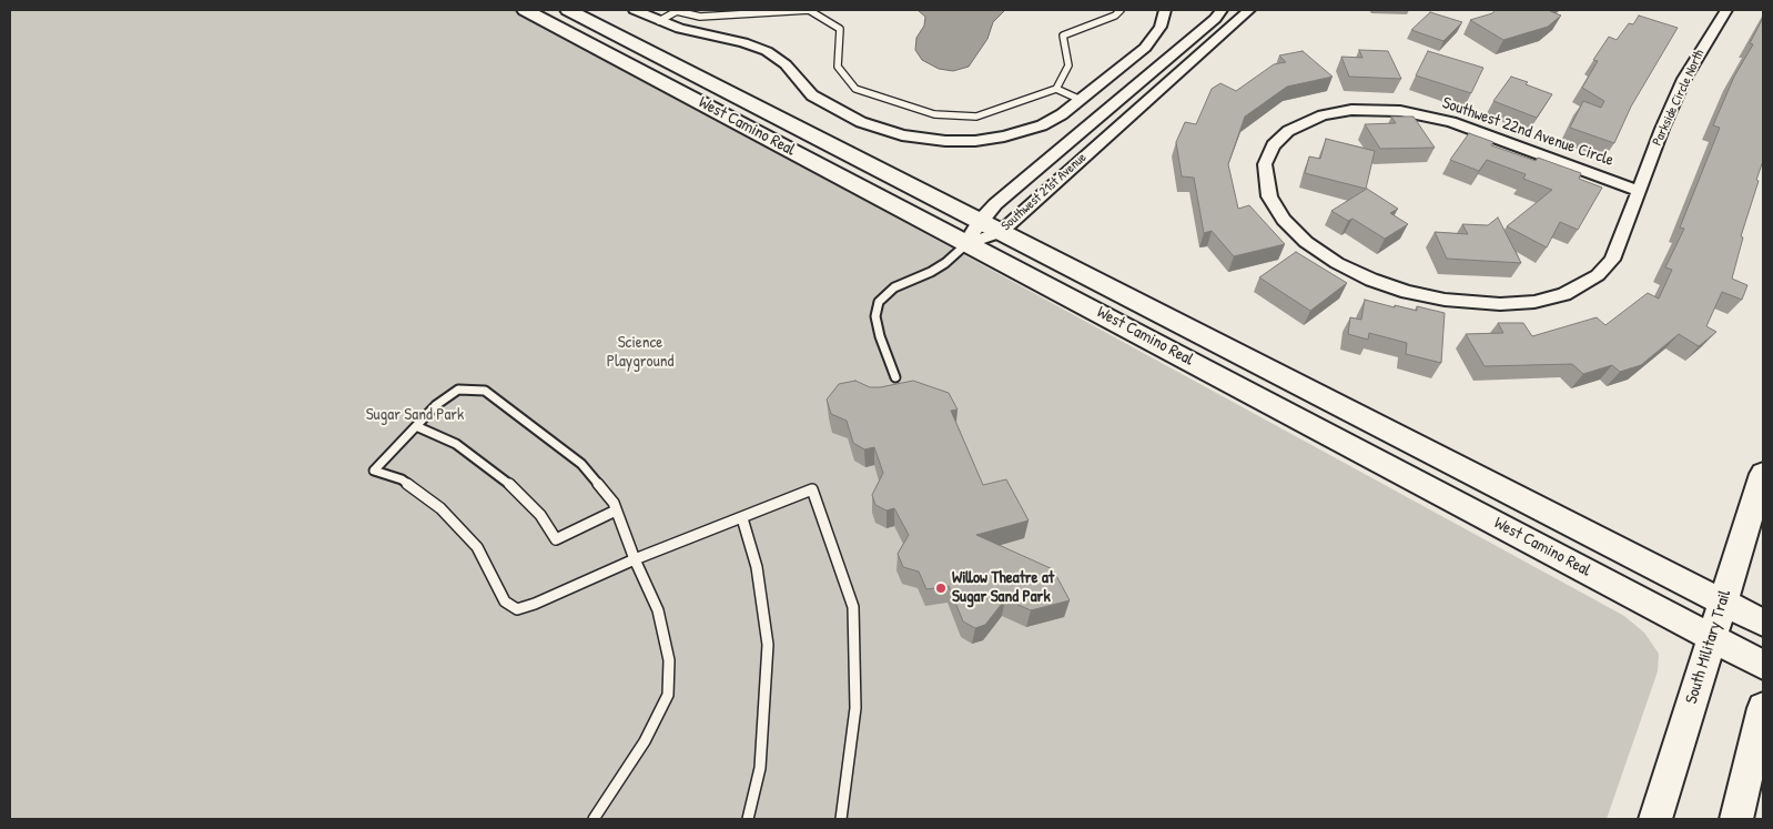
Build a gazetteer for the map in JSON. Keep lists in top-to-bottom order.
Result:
{
  "streets": {
    "street": [
      "Parkside Circle North",
      "West Camino Real",
      "Southwest 22nd Avenue Circle",
      "Southwest 21st Avenue",
      "South Military Trail"
    ]
  },
  "crossings": [
    ["Parkside Circle North", "Southwest 22nd Avenue Circle"],
    ["West Camino Real", "Southwest 21st Avenue"],
    ["West Camino Real", "South Military Trail"]
  ],
  "parks": ["Science Playground", "Sugar Sand Park"],
  "places": ["Willow Theatre at Sugar Sand Park"]
}
